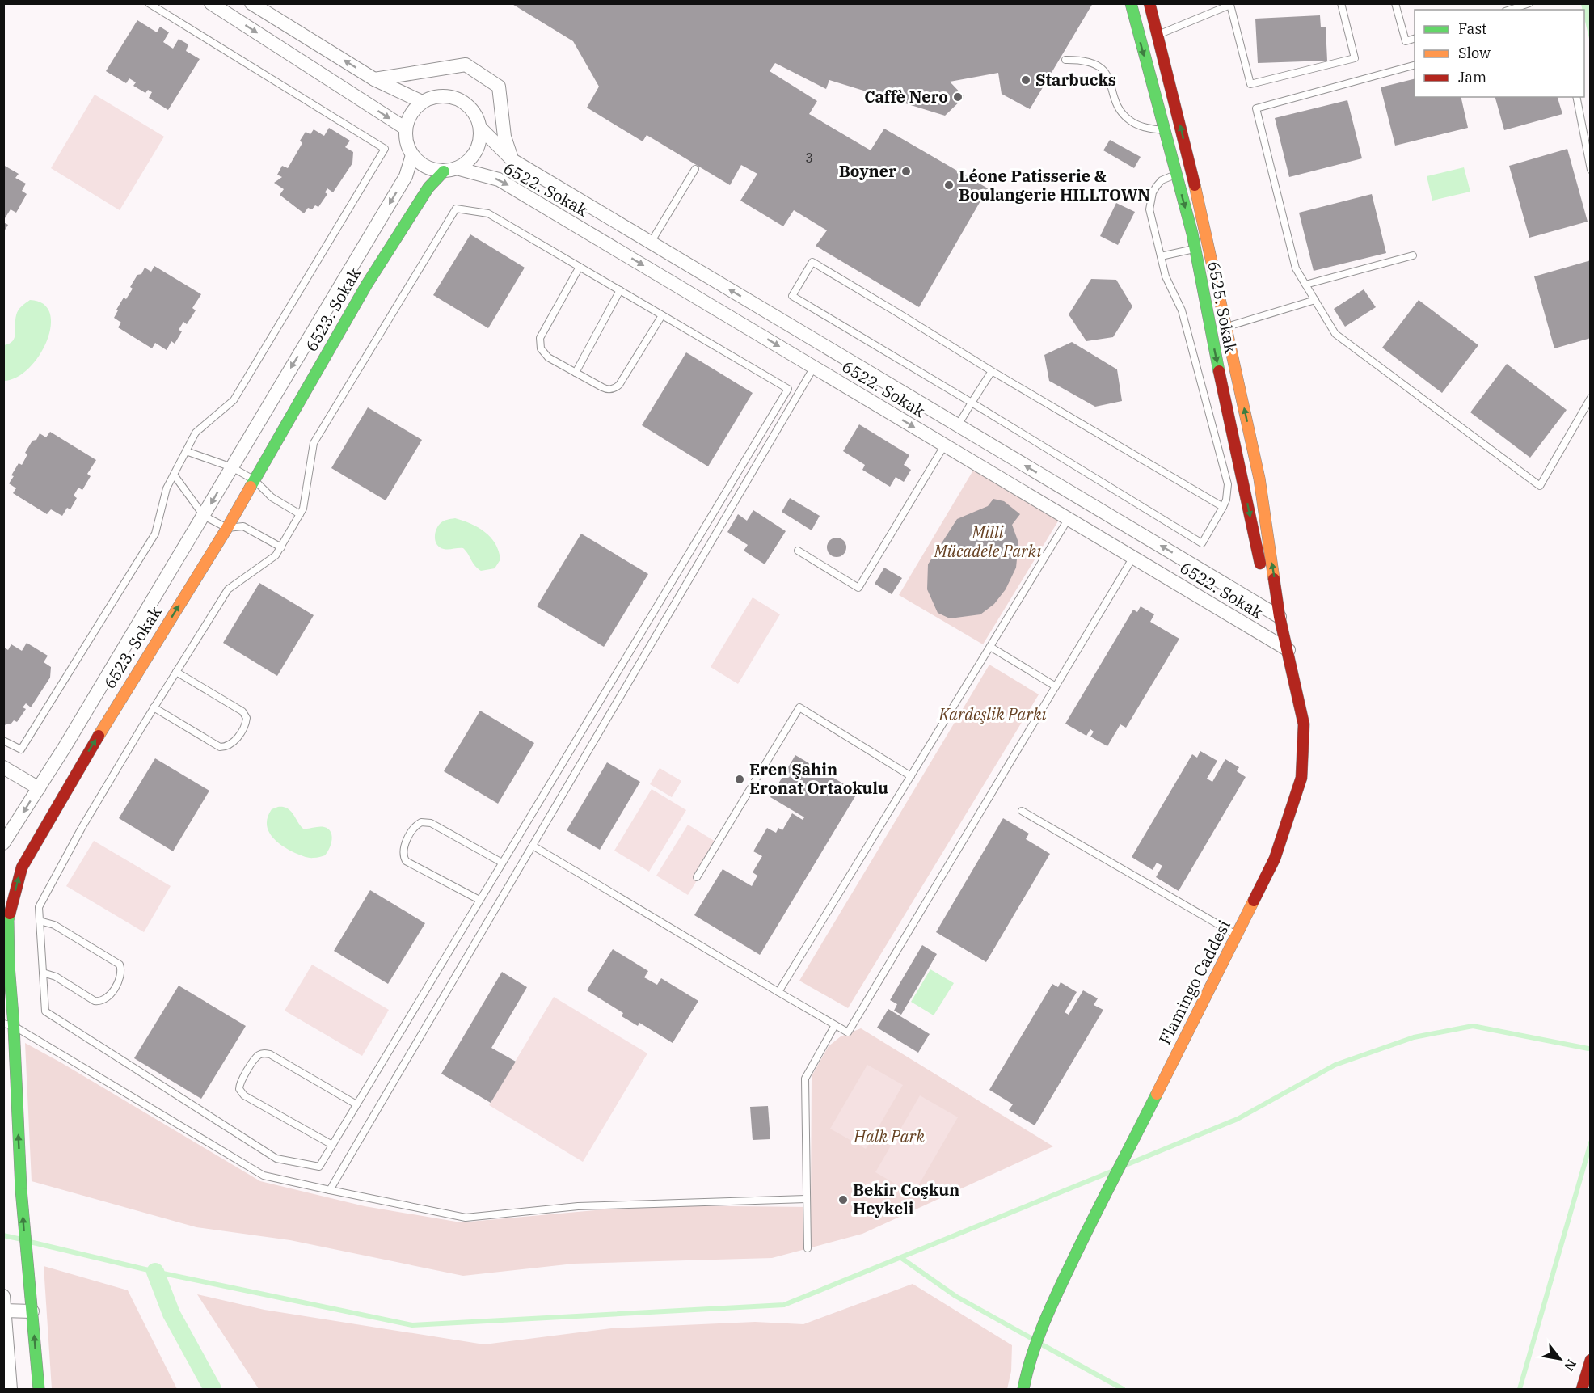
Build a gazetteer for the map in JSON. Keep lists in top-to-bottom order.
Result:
{
  "streets": {
    "main road": ["6525. Sokak", "6523. Sokak", "Flamingo Caddesi"],
    "street": ["6522. Sokak"]
  },
  "crossings": [
    ["6522. Sokak", "6525. Sokak"],
    ["6522. Sokak", "6523. Sokak"],
    ["6522. Sokak", "Flamingo Caddesi"],
    ["6525. Sokak", "Flamingo Caddesi"]
  ],
  "parks": ["Milli Mücadele Parkı", "Kardeşlik Parkı", "Halk Park"],
  "places": [
    "Starbucks",
    "Caffè Nero",
    "Boyner",
    "Léone Patisserie & Boulangerie HILLTOWN",
    "Eren Şahin Eronat Ortaokulu",
    "Bekir Coşkun Heykeli"
  ],
  "house_numbers": ["3"],
  "legend": ["Fast", "Slow", "Jam"],
  "north": "bottom right"
}
